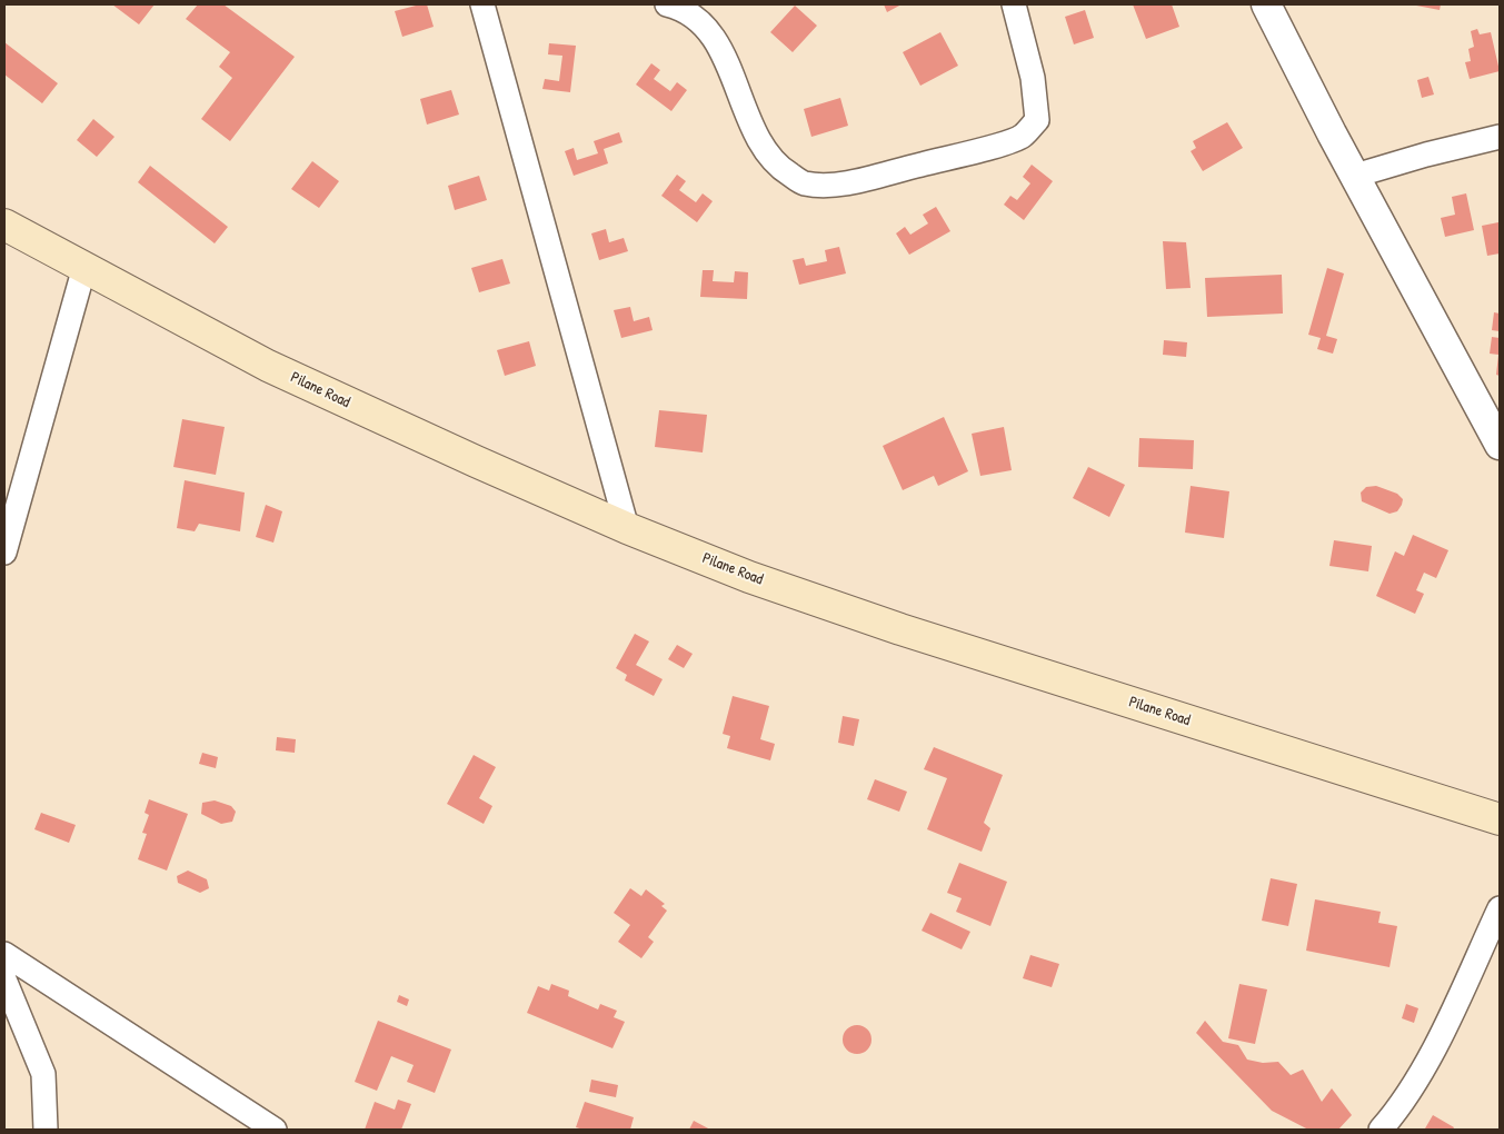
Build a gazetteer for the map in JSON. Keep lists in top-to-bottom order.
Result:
{
  "streets": {
    "main road": ["Pilane Road"]
  }
}
